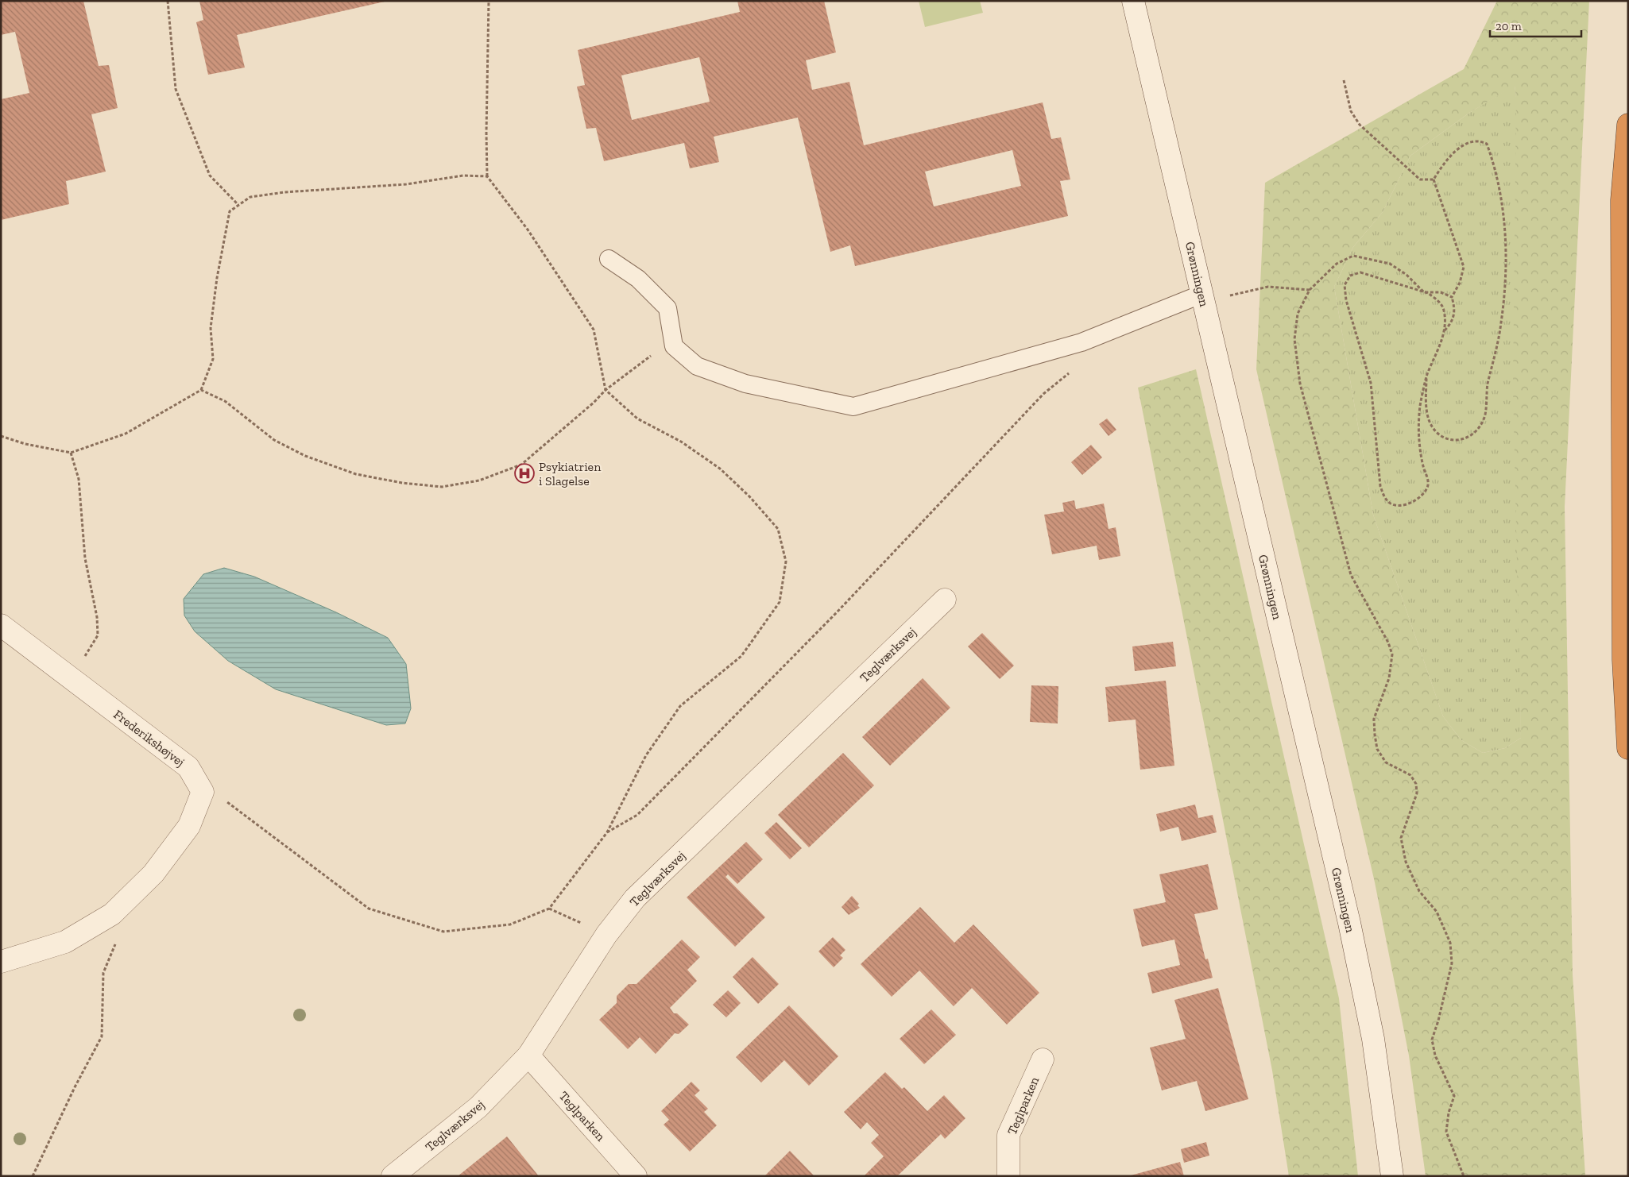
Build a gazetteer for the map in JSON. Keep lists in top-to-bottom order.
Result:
{
  "streets": {
    "street": [
      "Grønningen",
      "Teglværksvej",
      "Frederikshøjvej",
      "Teglparken"
    ]
  },
  "crossings": [
    ["Teglværksvej", "Teglparken"]
  ],
  "places": {
    "hospital": ["Psykiatrien i Slagelse"]
  },
  "scale_bar": "20 m"
}
